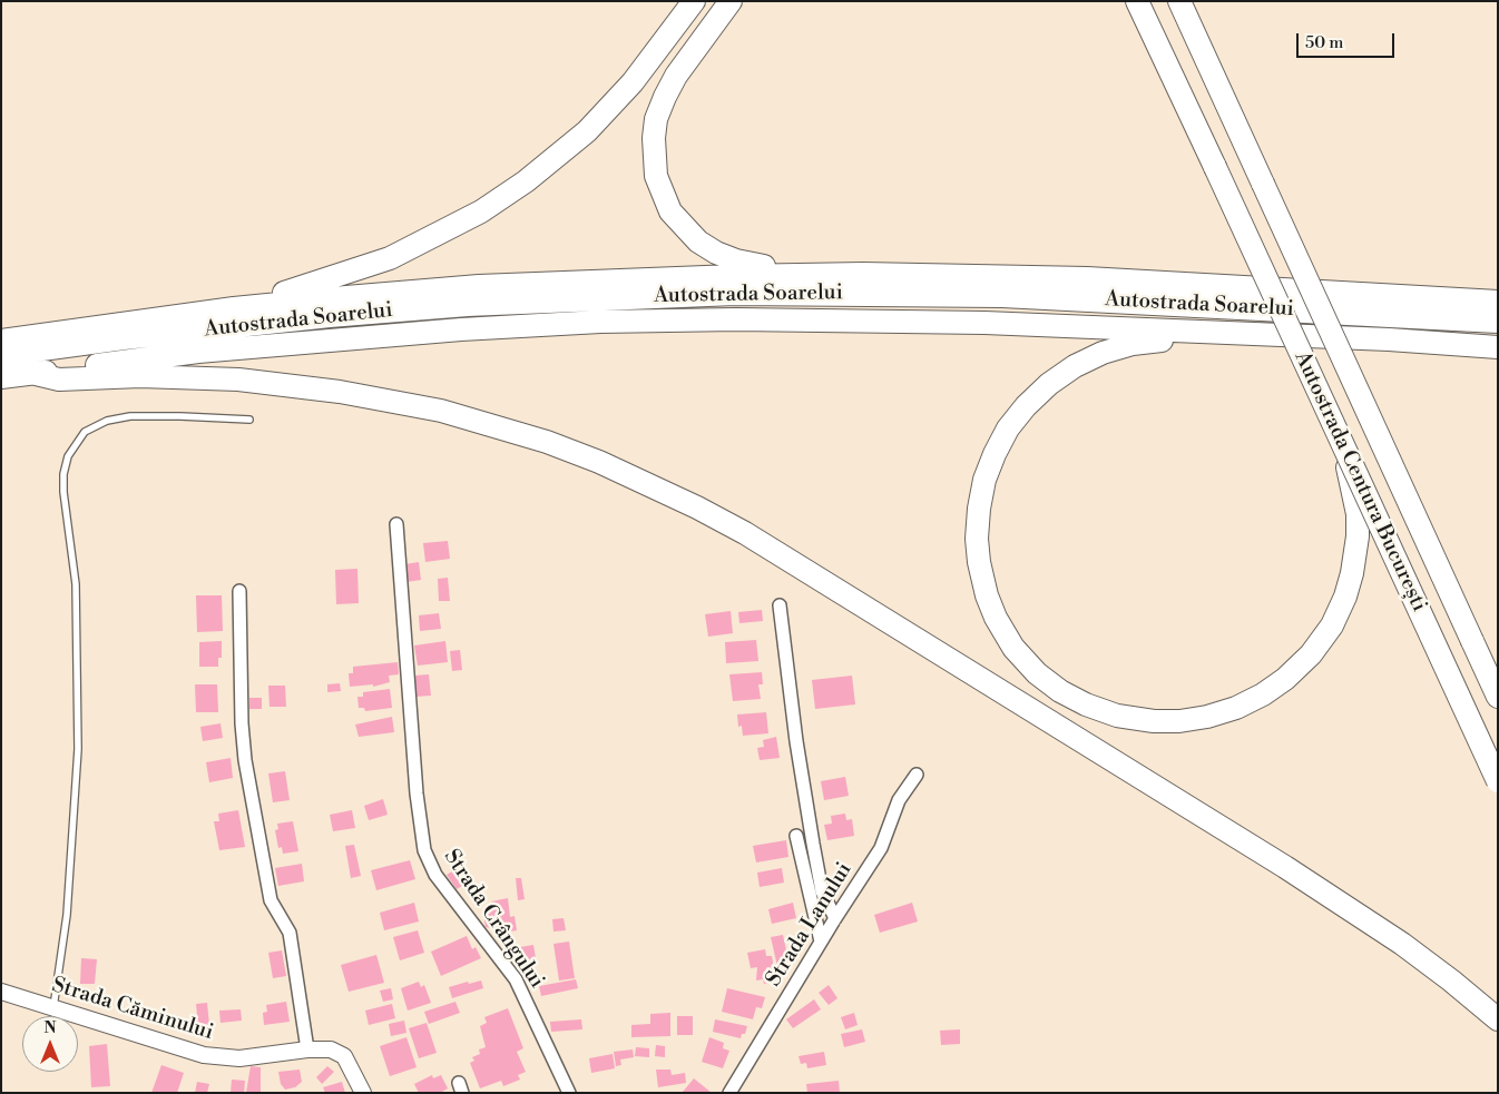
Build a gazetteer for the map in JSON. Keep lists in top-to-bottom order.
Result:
{
  "streets": {
    "highway": ["Autostrada Soarelui", "Autostrada Centura București"],
    "street": ["Strada Crângului", "Strada Lanului", "Strada Căminului"]
  },
  "scale_bar": "50 m",
  "north": "top"
}
